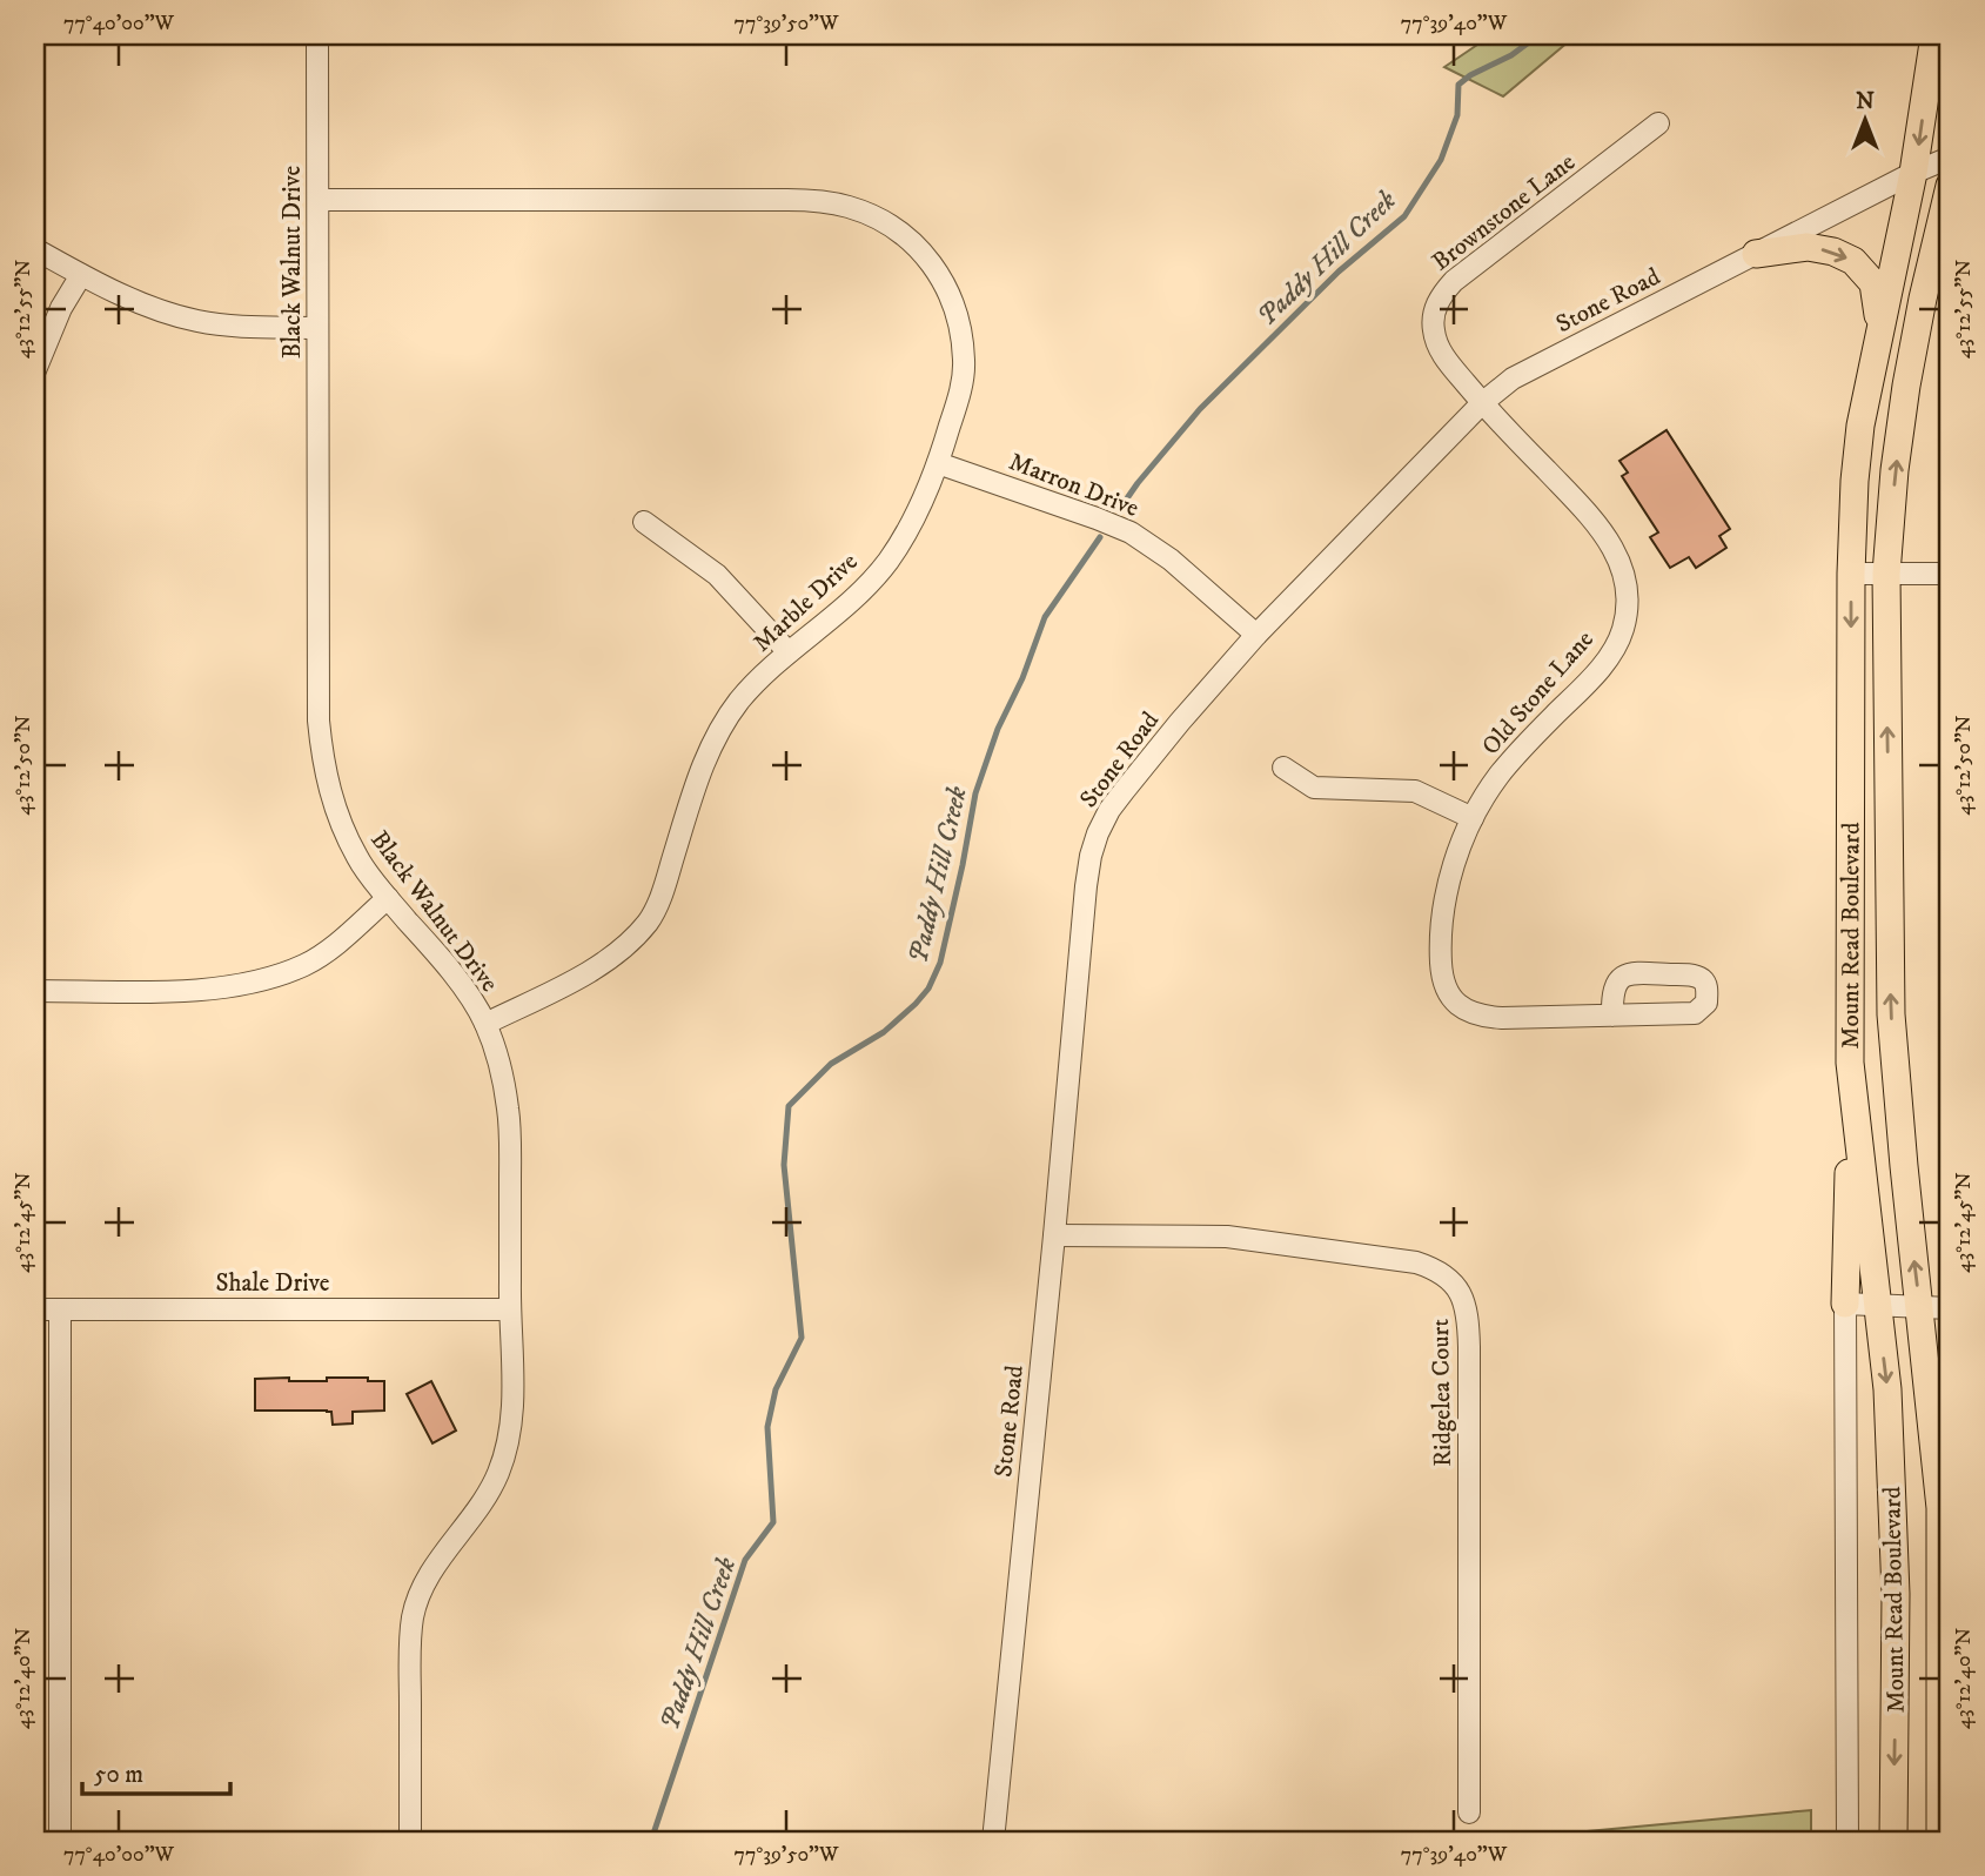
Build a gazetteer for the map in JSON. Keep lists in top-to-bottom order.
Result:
{
  "streets": {
    "main road": ["Mount Read Boulevard"],
    "street": [
      "Brownstone Lane",
      "Black Walnut Drive",
      "Stone Road",
      "Marron Drive",
      "Marble Drive",
      "Old Stone Lane",
      "Shale Drive",
      "Ridgelea Court"
    ]
  },
  "crossings": [
    ["Brownstone Lane", "Stone Road"],
    ["Brownstone Lane", "Old Stone Lane"],
    ["Black Walnut Drive", "Marble Drive"],
    ["Black Walnut Drive", "Shale Drive"],
    ["Stone Road", "Marron Drive"],
    ["Stone Road", "Old Stone Lane"],
    ["Stone Road", "Mount Read Boulevard"],
    ["Stone Road", "Ridgelea Court"],
    ["Marron Drive", "Marble Drive"]
  ],
  "water": ["Paddy Hill Creek"],
  "scale_bar": "50 m",
  "north": "top",
  "coordinates": [
    "77°40'00\"W",
    "77°39'50\"W",
    "77°39'40\"W",
    "43°12'55\"N",
    "43°12'50\"N",
    "43°12'45\"N",
    "43°12'40\"N"
  ]
}
